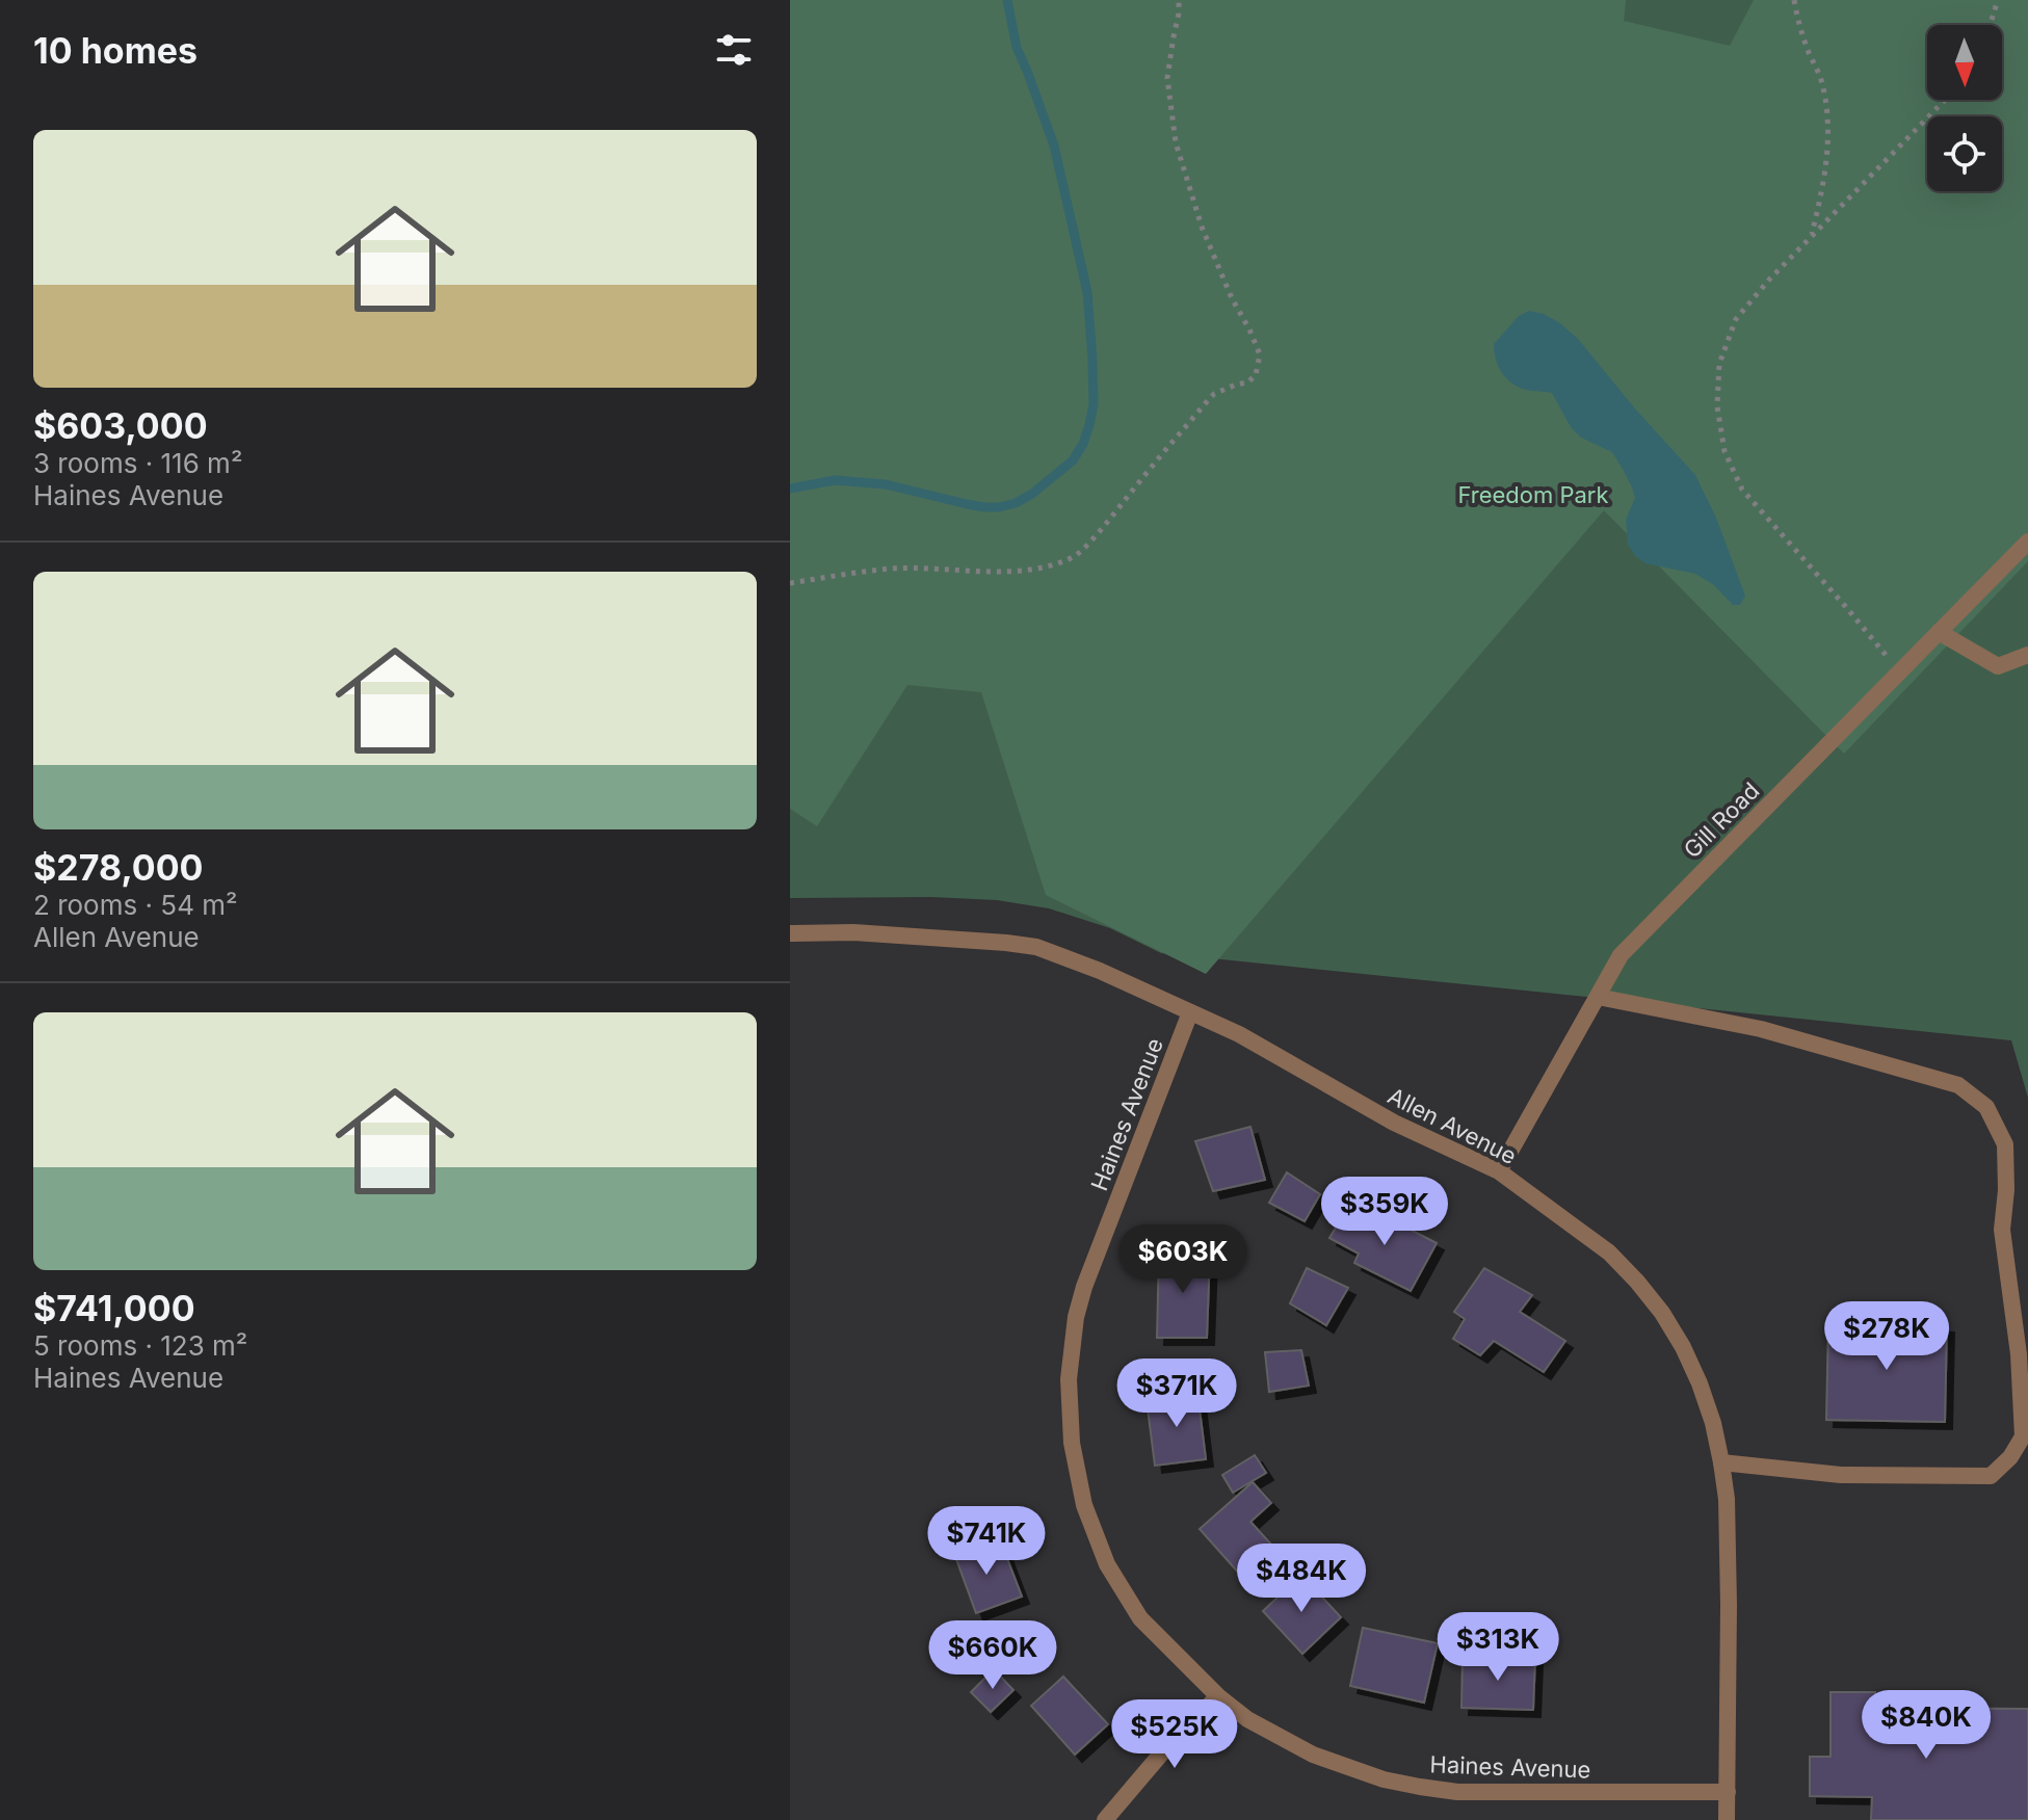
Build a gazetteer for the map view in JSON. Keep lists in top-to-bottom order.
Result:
{
  "streets": {
    "street": ["Gill Road", "Haines Avenue", "Allen Avenue"]
  },
  "crossings": [
    ["Gill Road", "Allen Avenue"],
    ["Haines Avenue", "Allen Avenue"]
  ],
  "parks": ["Freedom Park"],
  "north": "bottom",
  "page": {
    "heading": "10 homes",
    "list": [
      {
        "name": "$603,000",
        "note": "3 rooms · 116 m² · Haines Avenue"
      },
      {
        "name": "$278,000",
        "note": "2 rooms · 54 m² · Allen Avenue"
      },
      {
        "name": "$741,000",
        "note": "5 rooms · 123 m² · Haines Avenue"
      }
    ],
    "price": [
      "$359K",
      "$603K",
      "$278K",
      "$371K",
      "$741K",
      "$484K",
      "$313K",
      "$660K",
      "$840K",
      "$525K"
    ]
  }
}
